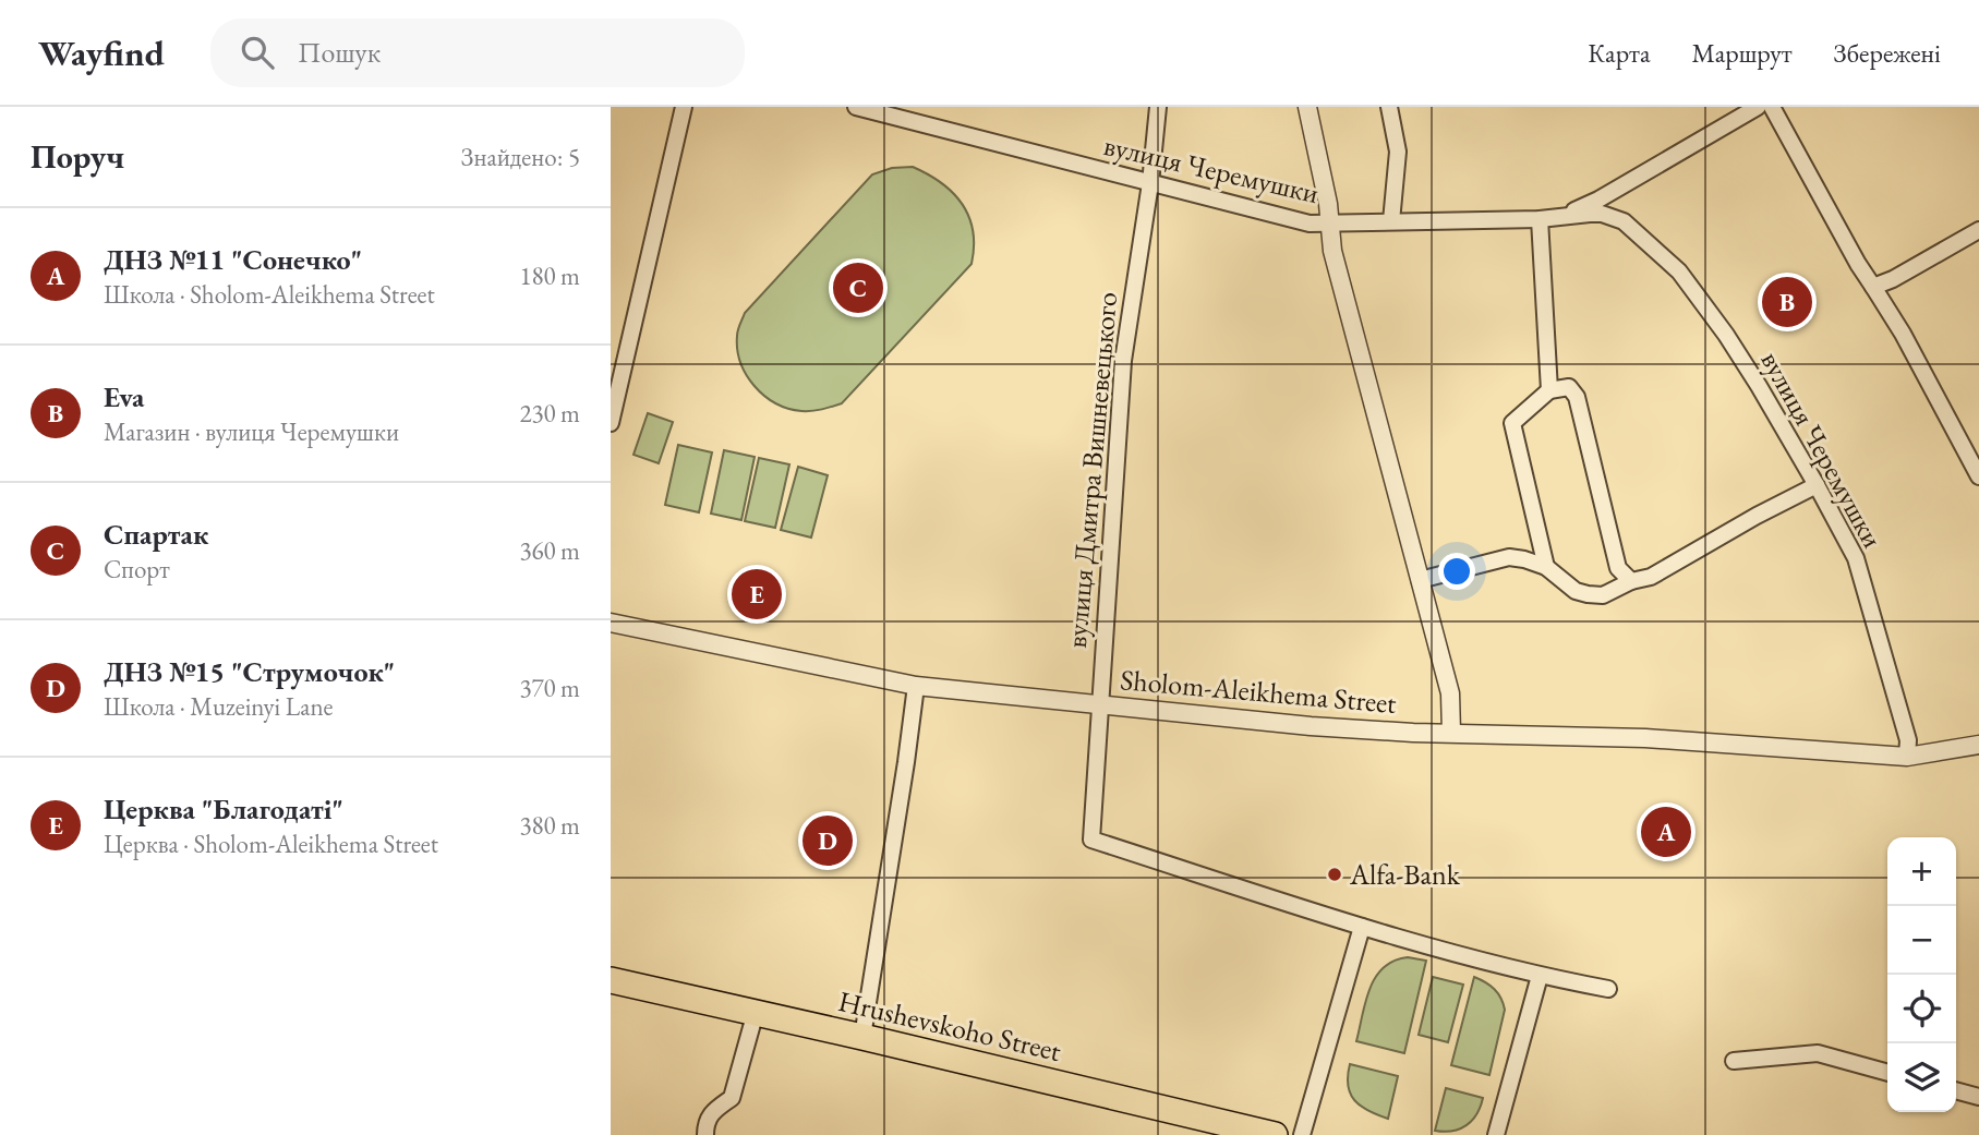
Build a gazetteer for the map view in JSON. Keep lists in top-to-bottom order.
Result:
{
  "streets": {
    "highway": ["Hrushevskoho Street"],
    "street": ["вулиця Черемушки", "вулиця Дмитра Вишневецького", "Sholom-Aleikhema Street"]
  },
  "crossings": [
    ["вулиця Черемушки", "вулиця Дмитра Вишневецького"],
    ["вулиця Черемушки", "Sholom-Aleikhema Street"],
    ["вулиця Дмитра Вишневецького", "Sholom-Aleikhema Street"]
  ],
  "places": ["Alfa-Bank"],
  "page": {
    "header": "Wayfind",
    "search": "Пошук",
    "nav": ["Карта", "Маршрут", "Збережені"],
    "heading": ["Поруч", "Знайдено: 5"],
    "list": [
      {
        "mark": "A",
        "name": "ДНЗ №11 \"Сонечко\"",
        "note": "Школа · Sholom-Aleikhema Street",
        "value": "180 m"
      },
      {
        "mark": "B",
        "name": "Eva",
        "note": "Магазин · вулиця Черемушки",
        "value": "230 m"
      },
      {
        "mark": "C",
        "name": "Спартак",
        "note": "Спорт",
        "value": "360 m"
      },
      {
        "mark": "D",
        "name": "ДНЗ №15 \"Струмочок\"",
        "note": "Школа · Muzeinyi Lane",
        "value": "370 m"
      },
      {
        "mark": "E",
        "name": "Церква \"Благодаті\"",
        "note": "Церква · Sholom-Aleikhema Street",
        "value": "380 m"
      }
    ],
    "pins": [
      "C",
      "B",
      "E",
      "A",
      "D"
    ],
    "map_buttons": ["+", "−"]
  }
}
